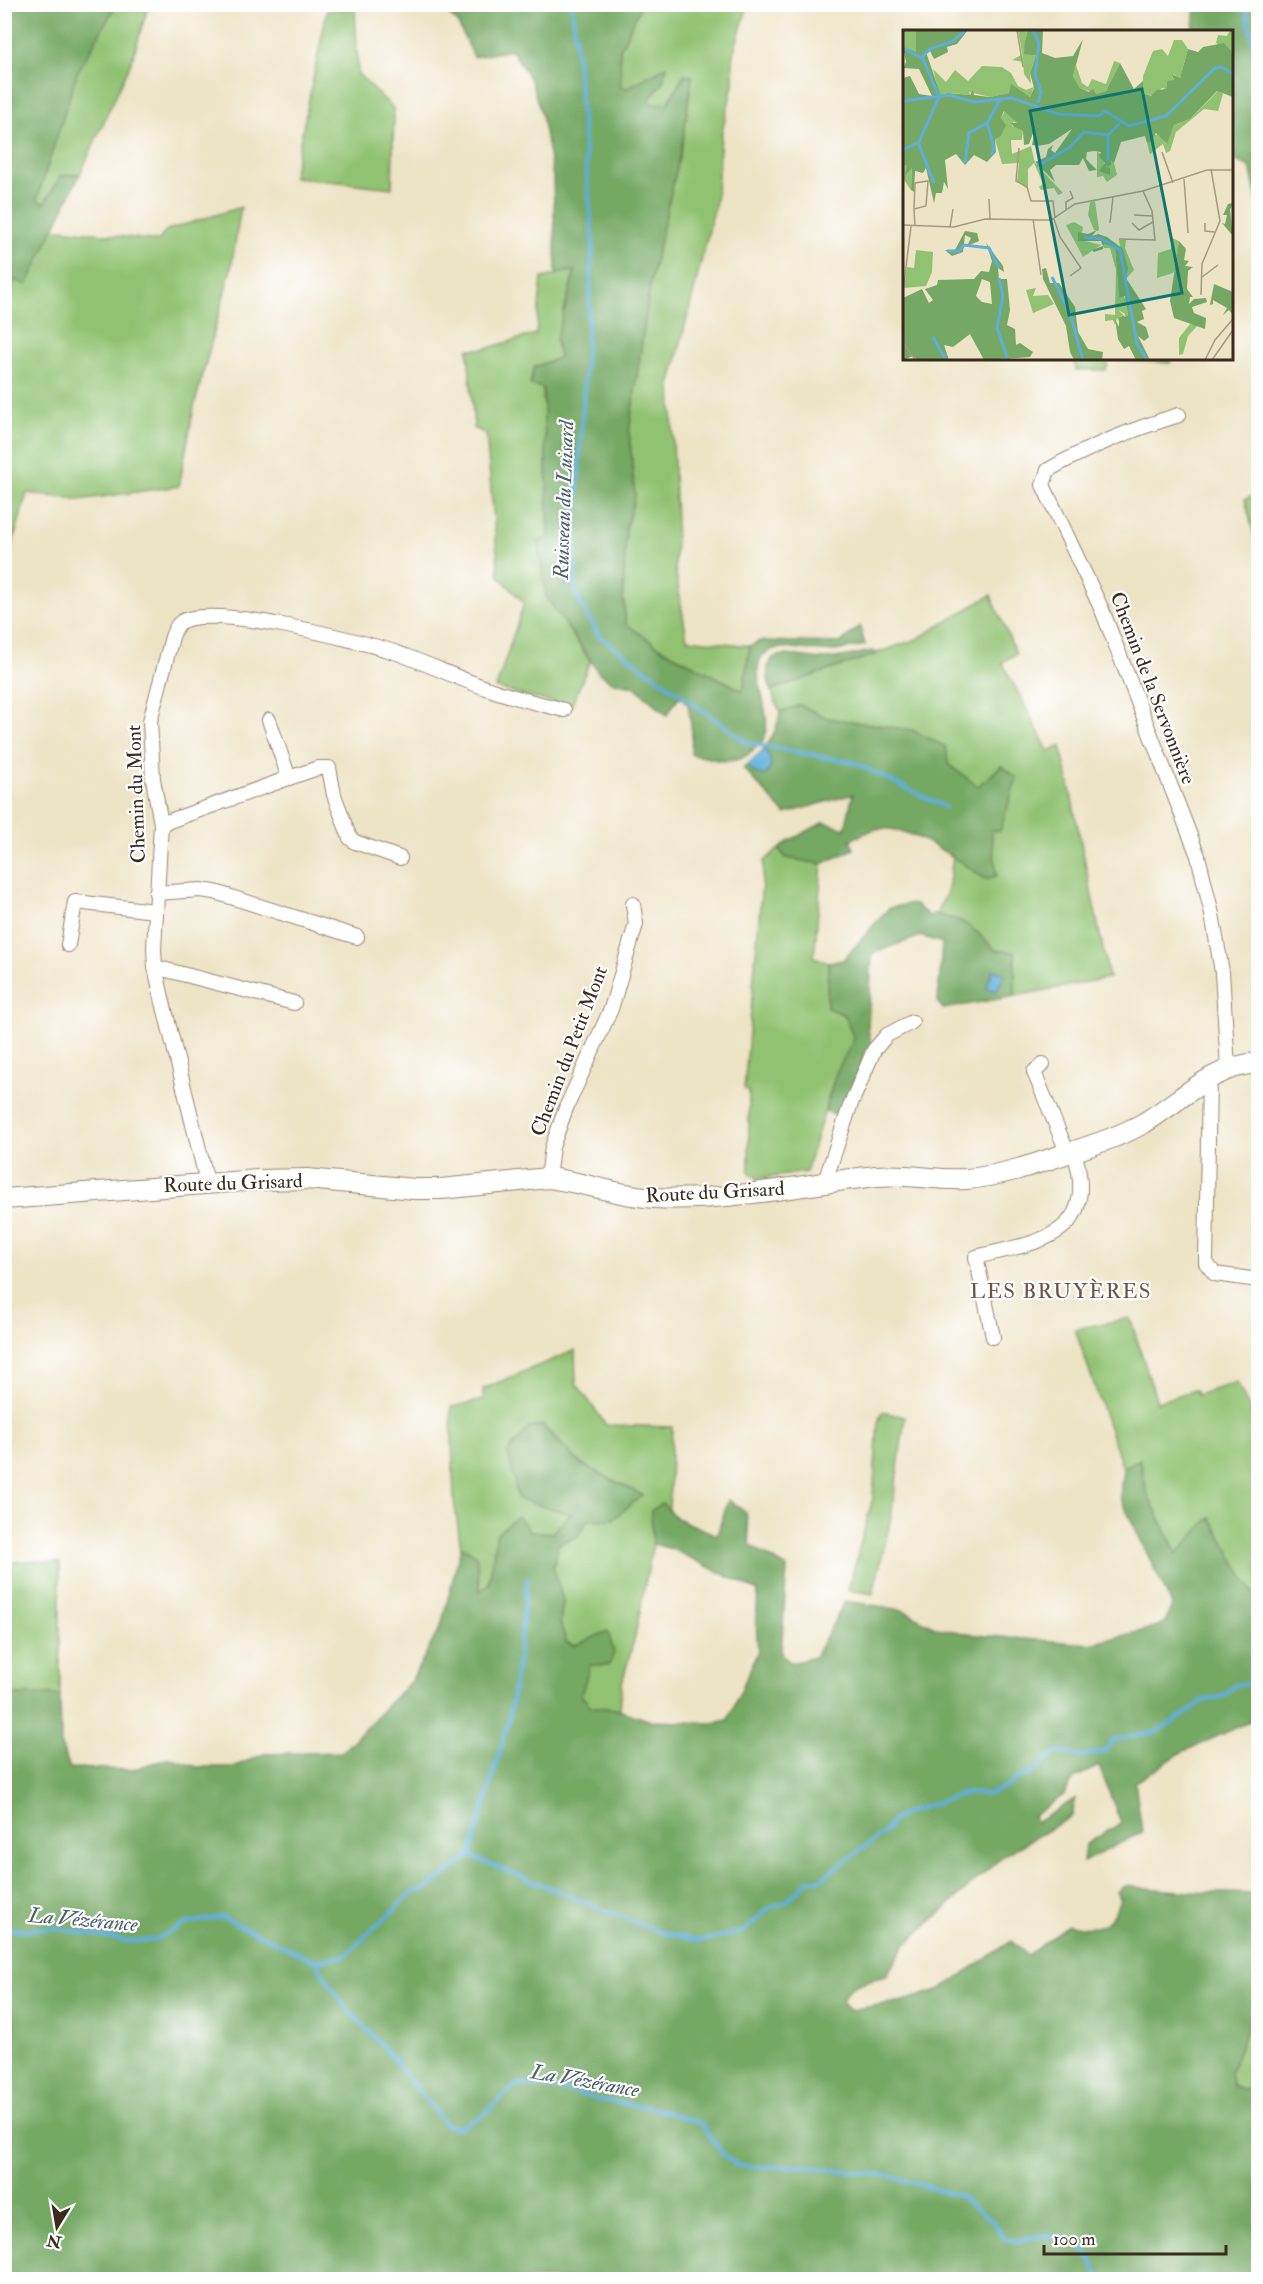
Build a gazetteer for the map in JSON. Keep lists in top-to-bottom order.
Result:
{
  "streets": {
    "street": [
      "Chemin de la Servonnière",
      "Chemin du Mont",
      "Chemin du Petit Mont",
      "Route du Grisard"
    ]
  },
  "crossings": [
    ["Chemin de la Servonnière", "Route du Grisard"],
    ["Chemin du Mont", "Route du Grisard"],
    ["Chemin du Petit Mont", "Route du Grisard"]
  ],
  "districts": ["LES BRUYÈRES"],
  "water": ["Ruisseau du Luisard", "La Vézérance"],
  "scale_bar": "100 m",
  "north": "bottom"
}
